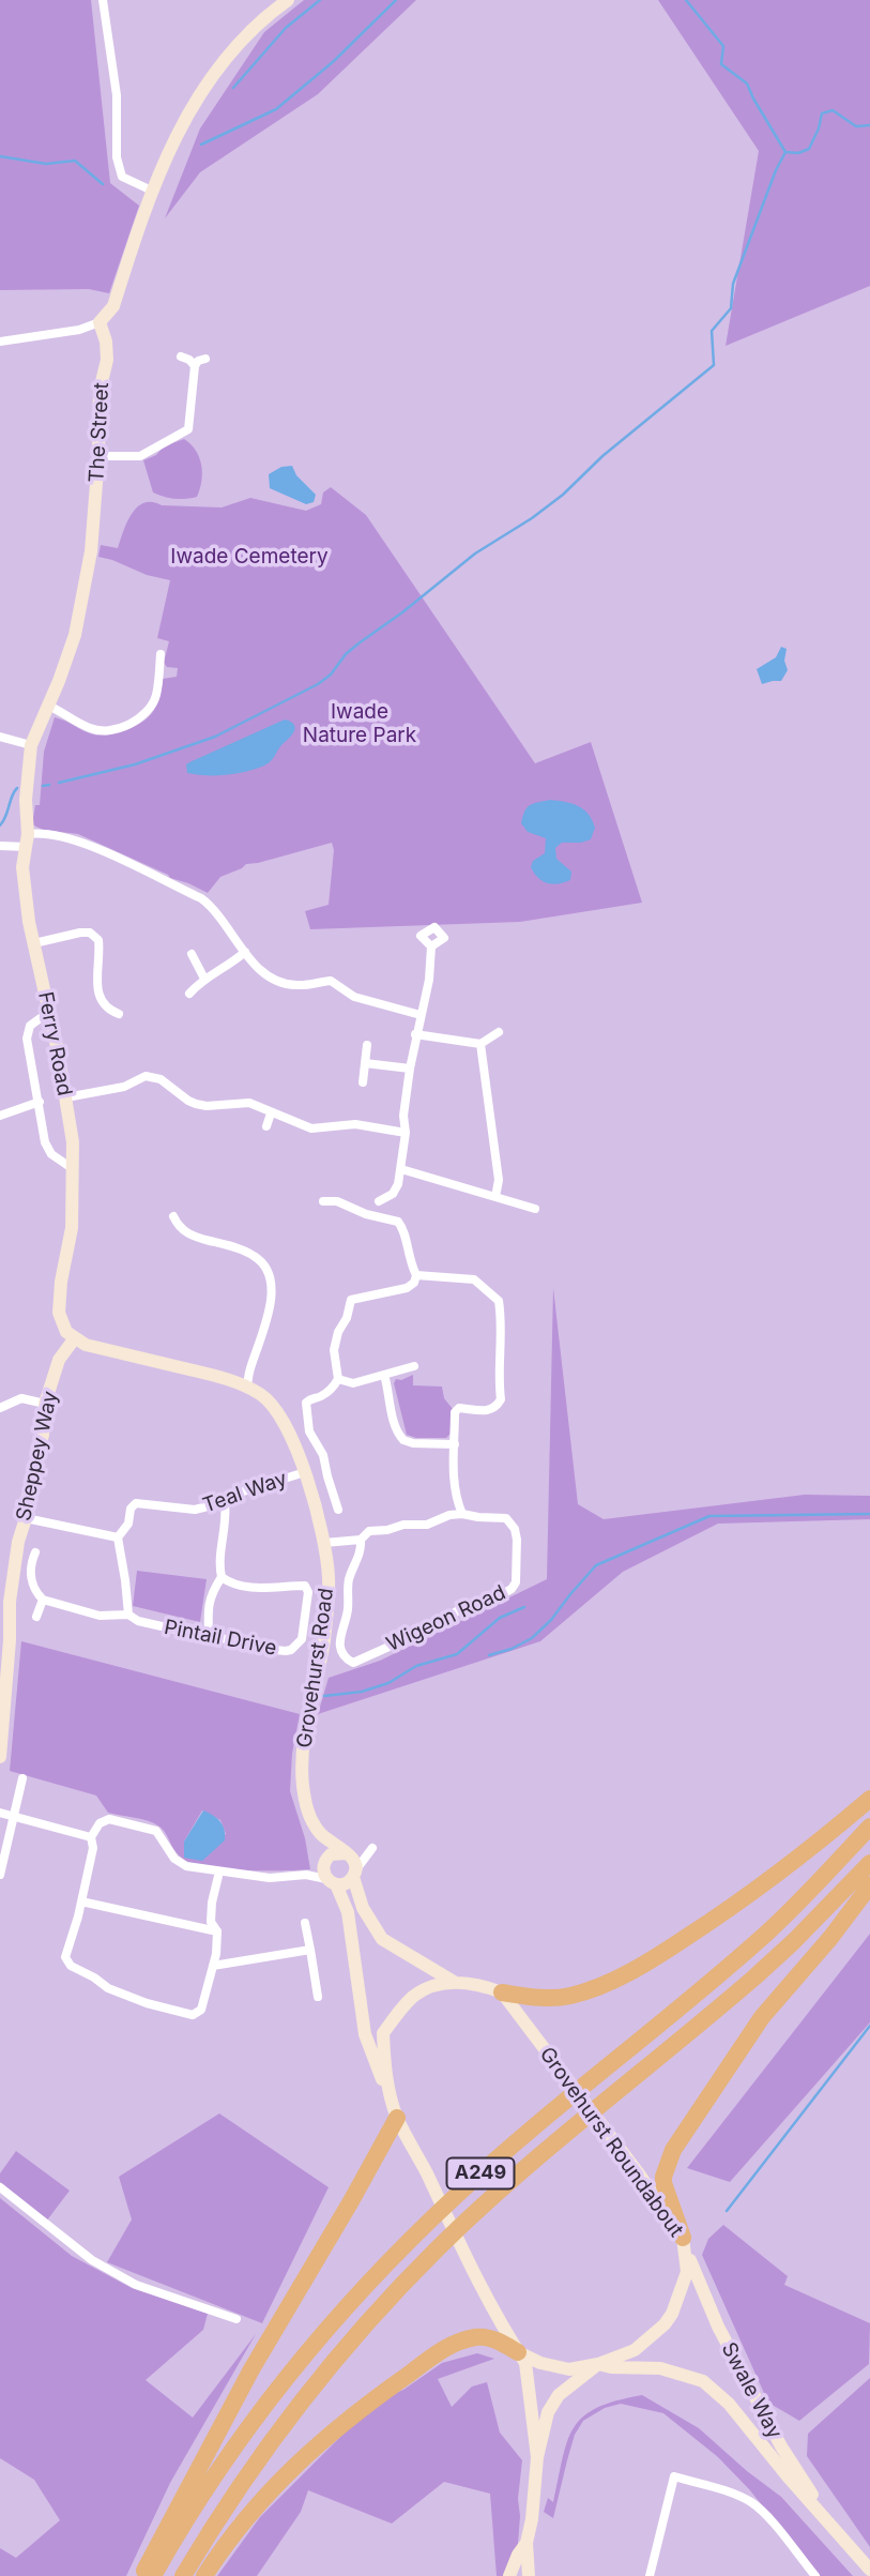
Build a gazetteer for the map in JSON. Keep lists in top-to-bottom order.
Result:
{
  "streets": {
    "highway": ["A249"],
    "street": [
      "The Street",
      "Ferry Road",
      "Sheppey Way",
      "Teal Way",
      "Wigeon Road",
      "Pintail Drive",
      "Grovehurst Road",
      "Grovehurst Roundabout",
      "Swale Way"
    ]
  },
  "crossings": [
    ["The Street", "Ferry Road"],
    ["Ferry Road", "Sheppey Way"],
    ["Ferry Road", "Grovehurst Road"],
    ["Sheppey Way", "Grovehurst Road"],
    ["Teal Way", "Grovehurst Road"],
    ["Grovehurst Roundabout", "Swale Way"]
  ],
  "parks": ["Iwade Cemetery", "Iwade Nature Park"]
}
